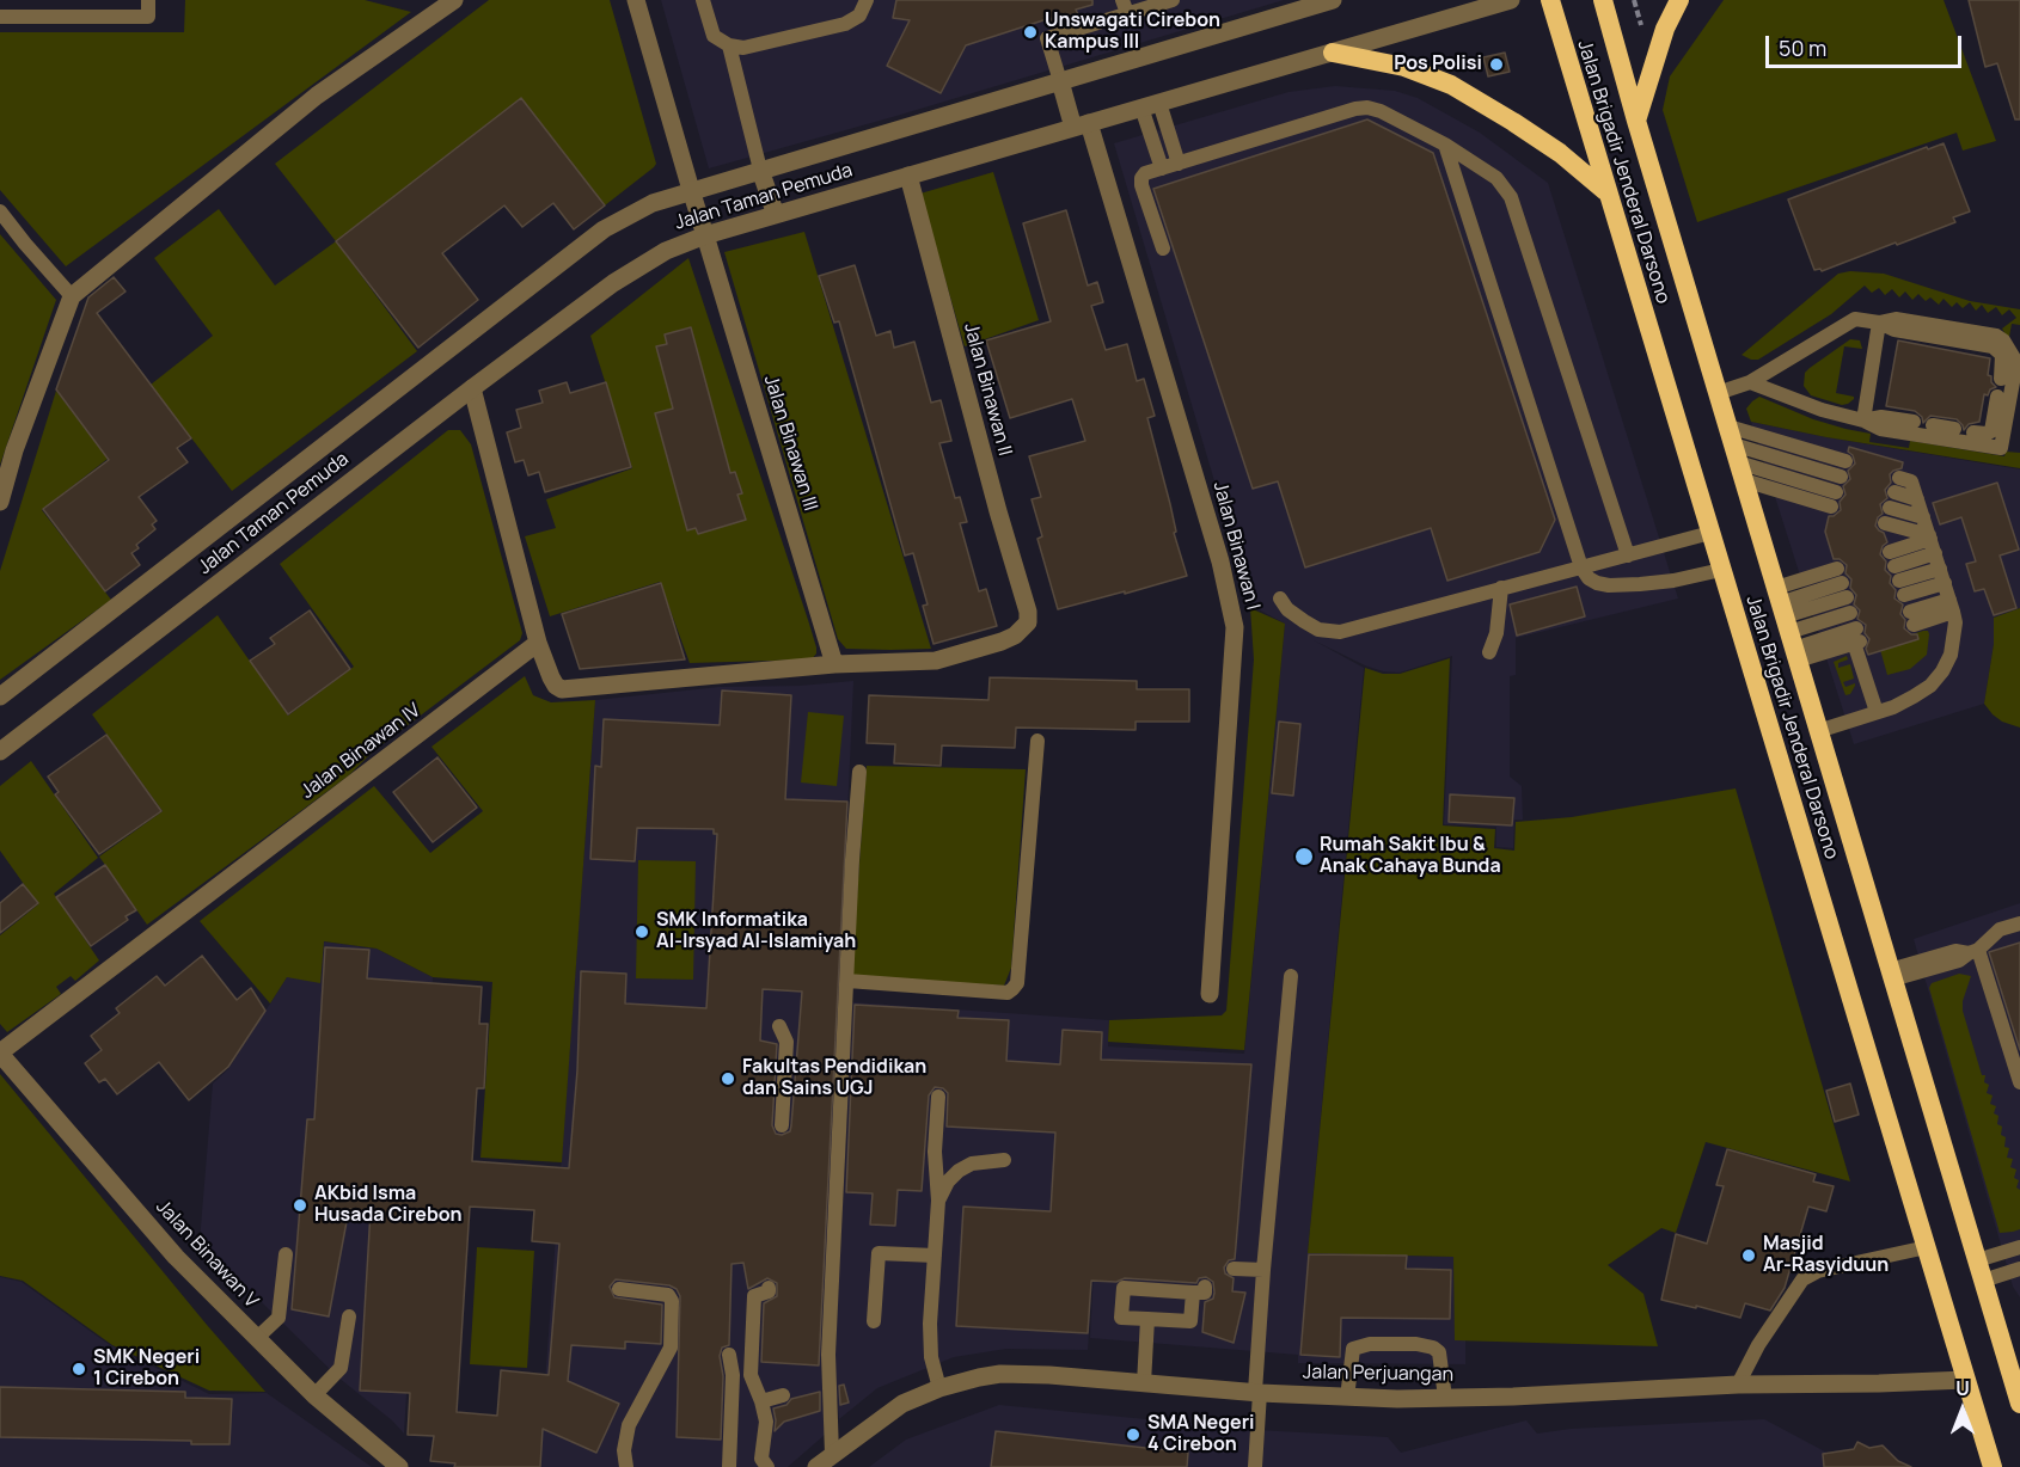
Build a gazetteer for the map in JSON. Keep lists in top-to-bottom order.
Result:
{
  "streets": {
    "highway": ["Jalan Brigadir Jenderal Darsono"],
    "street": [
      "Jalan Taman Pemuda",
      "Jalan Binawan II",
      "Jalan Binawan III",
      "Jalan Binawan I",
      "Jalan Binawan IV",
      "Jalan Binawan V",
      "Jalan Perjuangan"
    ]
  },
  "crossings": [
    ["Jalan Brigadir Jenderal Darsono", "Jalan Perjuangan"],
    ["Jalan Taman Pemuda", "Jalan Binawan II"],
    ["Jalan Taman Pemuda", "Jalan Binawan III"],
    ["Jalan Taman Pemuda", "Jalan Binawan I"],
    ["Jalan Binawan II", "Jalan Binawan III"],
    ["Jalan Binawan IV", "Jalan Binawan V"]
  ],
  "places": [
    "Unswagati Cirebon Kampus III",
    "Pos Polisi",
    "Rumah Sakit Ibu & Anak Cahaya Bunda",
    "SMK Informatika Al-Irsyad Al-Islamiyah",
    "Fakultas Pendidikan dan Sains UGJ",
    "AKbid Isma Husada Cirebon",
    "Masjid Ar-Rasyiduun",
    "SMK Negeri 1 Cirebon",
    "SMA Negeri 4 Cirebon"
  ],
  "scale_bar": "50 m",
  "north": "top"
}
